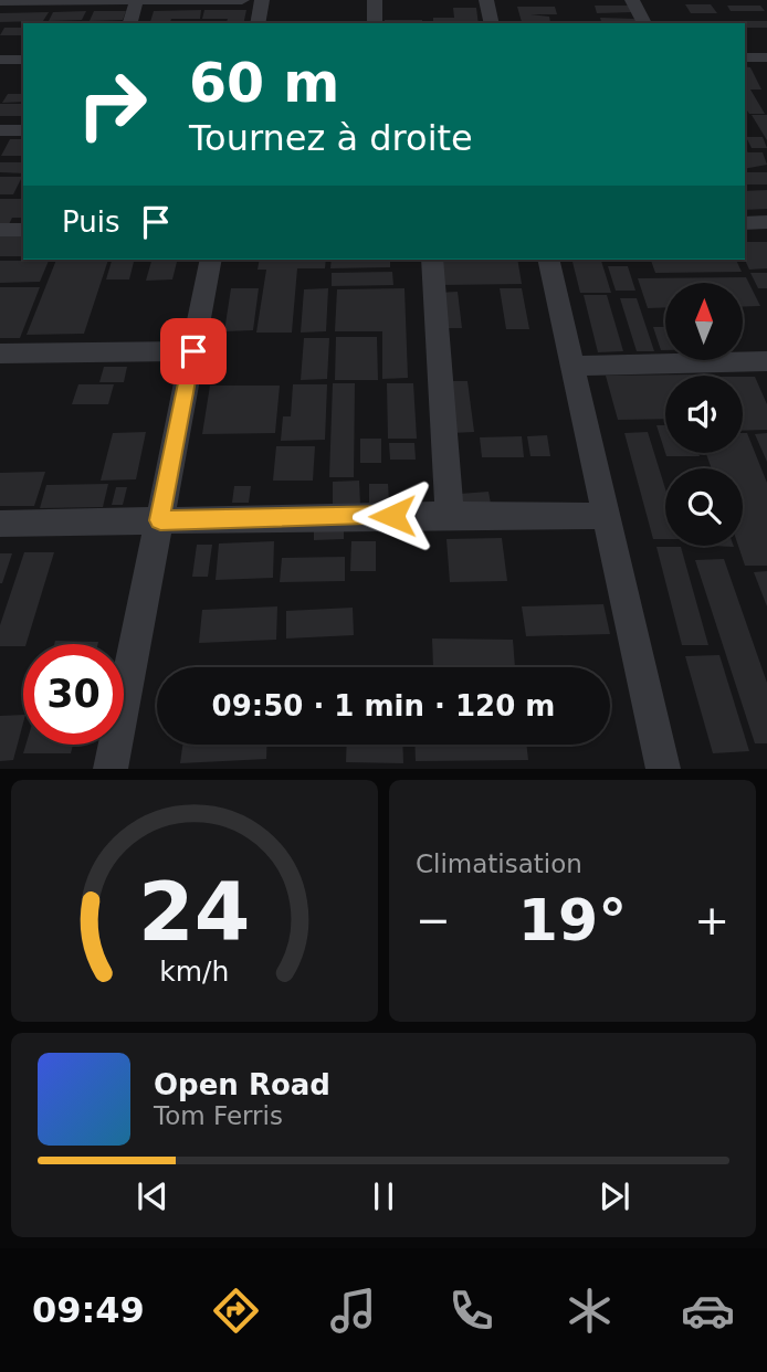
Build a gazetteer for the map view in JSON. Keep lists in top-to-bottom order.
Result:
{
  "north": "top",
  "page": {
    "turn": ["60 m", "Tournez à droite"],
    "then": "Puis",
    "limit": "30",
    "trip": "09:50 · 1 min · 120 m",
    "tile": "Climatisation",
    "heat": ["−", "19°", "+"],
    "song": ["Open Road", "Tom Ferris"],
    "tabs": "09:49",
    "gauge": ["24", "km/h"]
  }
}
